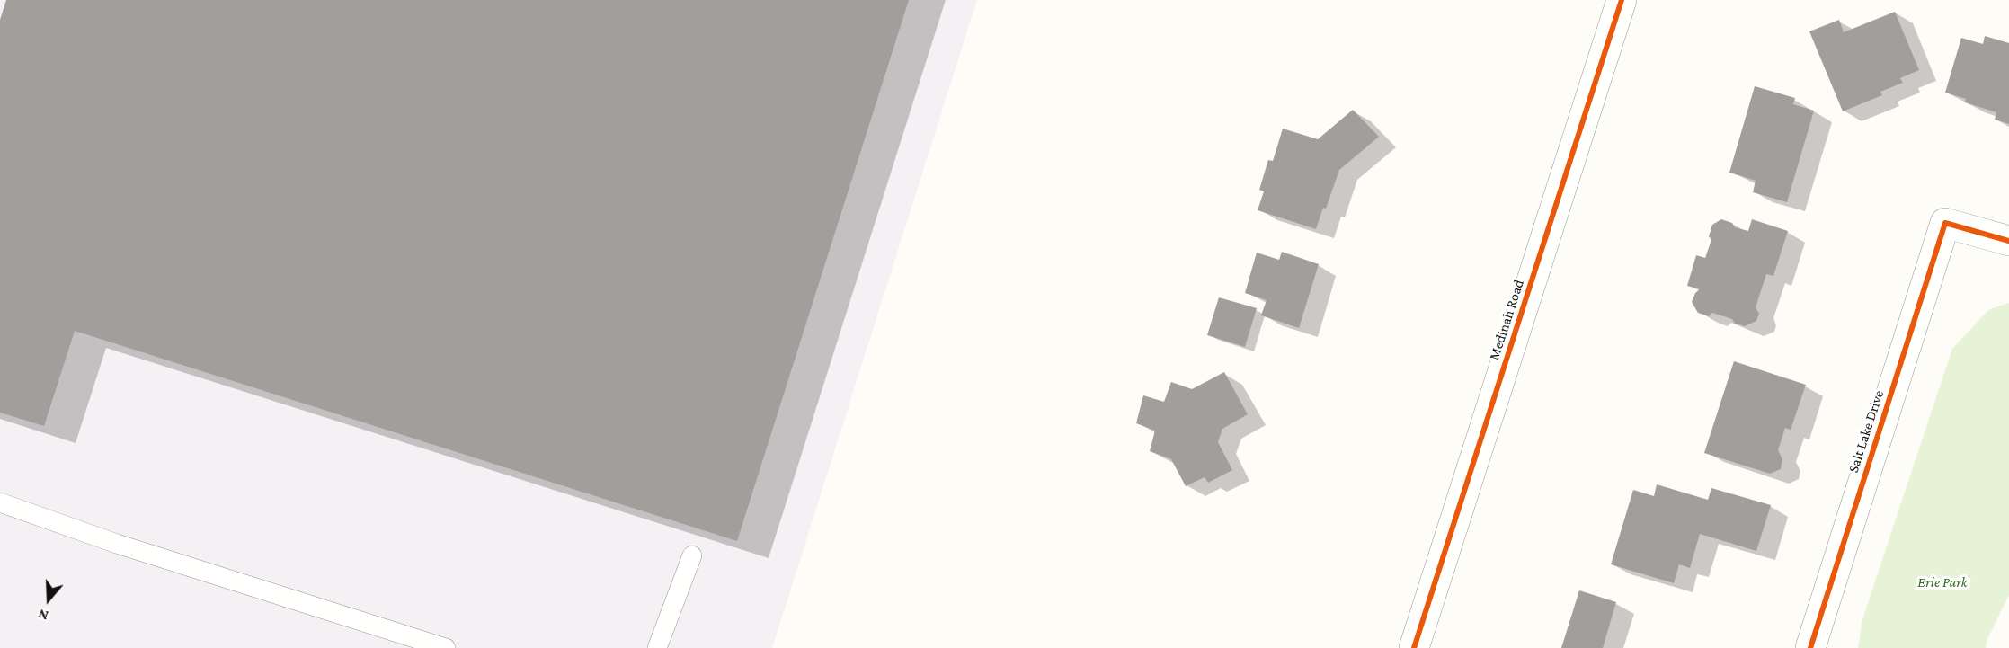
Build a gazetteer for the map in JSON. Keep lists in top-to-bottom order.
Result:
{
  "streets": {
    "street": ["Medinah Road", "Salt Lake Drive"]
  },
  "parks": ["Erie Park"],
  "north": "bottom"
}
